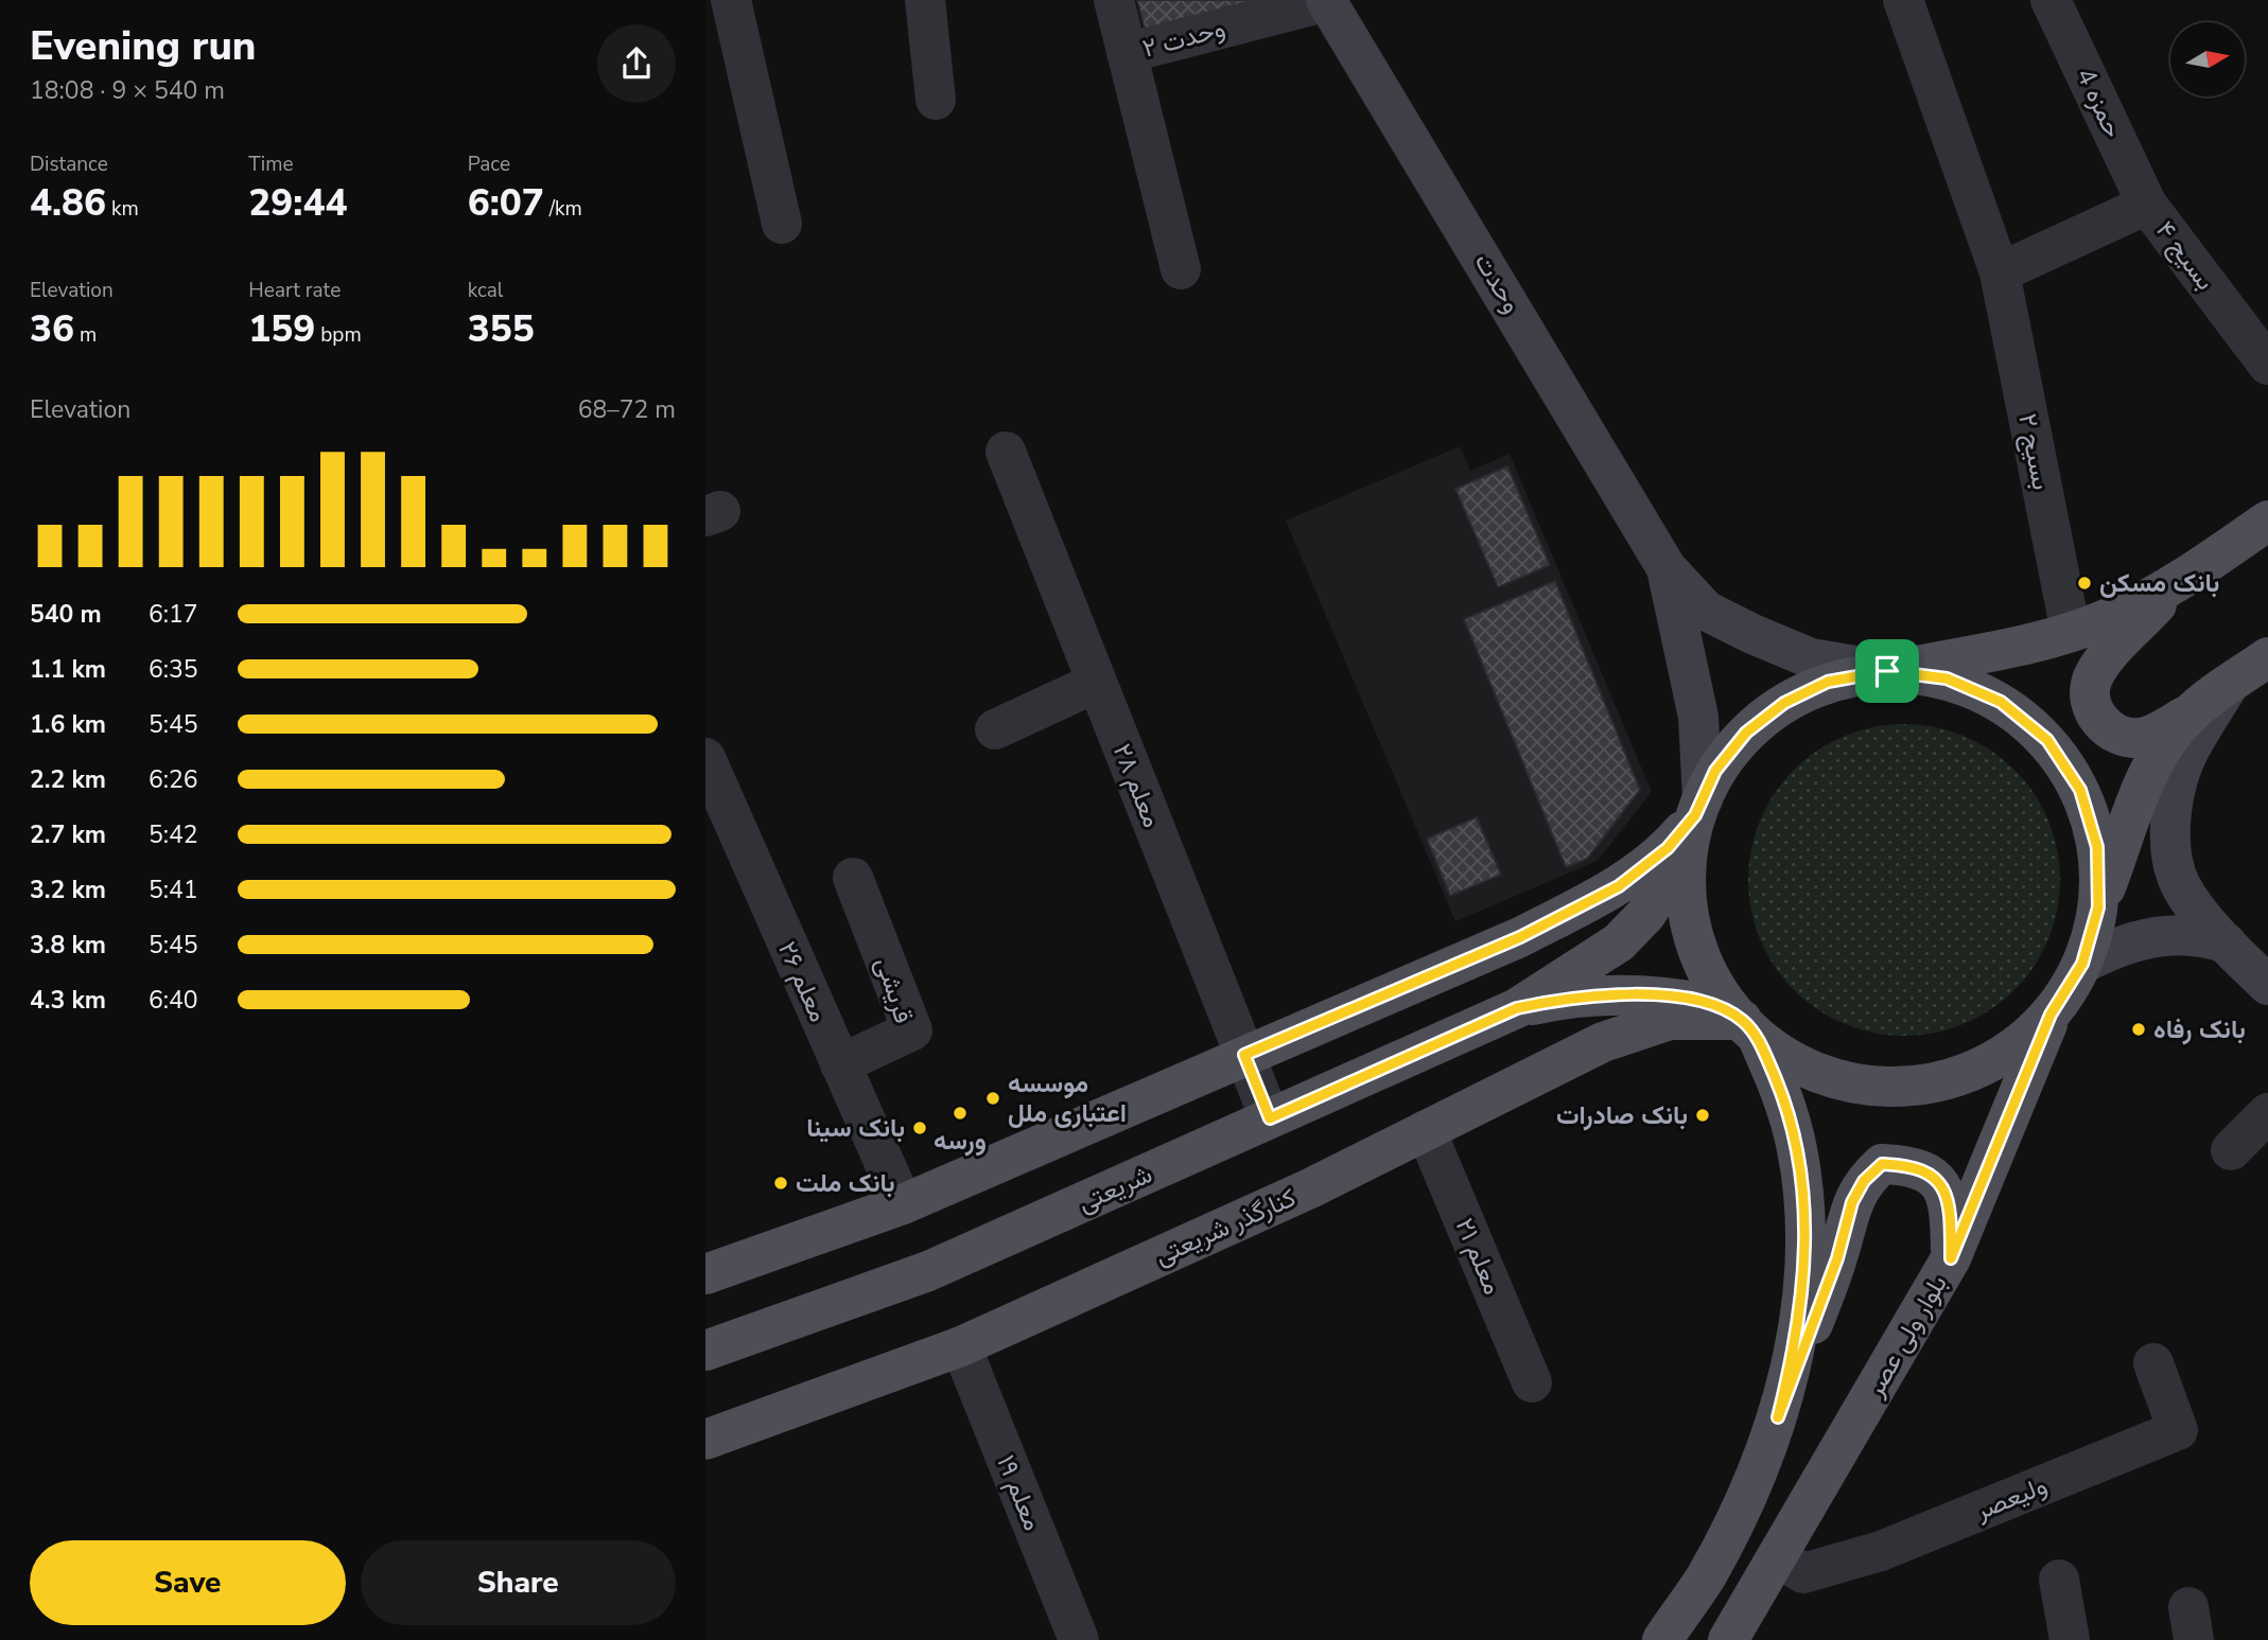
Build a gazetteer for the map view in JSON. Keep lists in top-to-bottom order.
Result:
{
  "streets": {
    "main road": [
      "وحدت",
      "شریعتی",
      "کنارگذر شریعتی",
      "بلوار ولی عصر"
    ],
    "street": [
      "وحدت ۲",
      "حمزه 4",
      "بسیج ۴",
      "بسیج ۲",
      "معلم ۲۸",
      "معلم ۲۶",
      "قریشی",
      "معلم ۲۱",
      "معلم ۱۹",
      "ولیعصر"
    ]
  },
  "crossings": [
    ["وحدت ۲", "وحدت"],
    ["حمزه 4", "بسیج ۴"],
    ["بسیج ۴", "بسیج ۲"],
    ["معلم ۲۸", "شریعتی"],
    ["معلم ۲۶", "قریشی"],
    ["کنارگذر شریعتی", "معلم ۲۱"],
    ["کنارگذر شریعتی", "معلم ۱۹"],
    ["بلوار ولی عصر", "ولیعصر"]
  ],
  "places": [
    "بانک مسکن",
    "بانک رفاه",
    "موسسه اعتباری ملل",
    "ورسه",
    "بانک صادرات",
    "بانک سینا",
    "بانک ملت"
  ],
  "north": "right",
  "page": {
    "heading": ["Evening run", "18:08 · 9 × 540 m"],
    "stats": [
      ["Distance", "4.86 km"],
      ["Time", "29:44"],
      ["Pace", "6:07 /km"],
      ["Elevation", "36 m"],
      ["Heart rate", "159 bpm"],
      ["kcal", "355"]
    ],
    "chart": ["Elevation", "68–72 m"],
    "list": [
      {
        "name": "540 m",
        "note": "6:17"
      },
      {
        "name": "1.1 km",
        "note": "6:35"
      },
      {
        "name": "1.6 km",
        "note": "5:45"
      },
      {
        "name": "2.2 km",
        "note": "6:26"
      },
      {
        "name": "2.7 km",
        "note": "5:42"
      },
      {
        "name": "3.2 km",
        "note": "5:41"
      },
      {
        "name": "3.8 km",
        "note": "5:45"
      },
      {
        "name": "4.3 km",
        "note": "6:40"
      }
    ],
    "buttons": ["Save", "Share"]
  }
}
